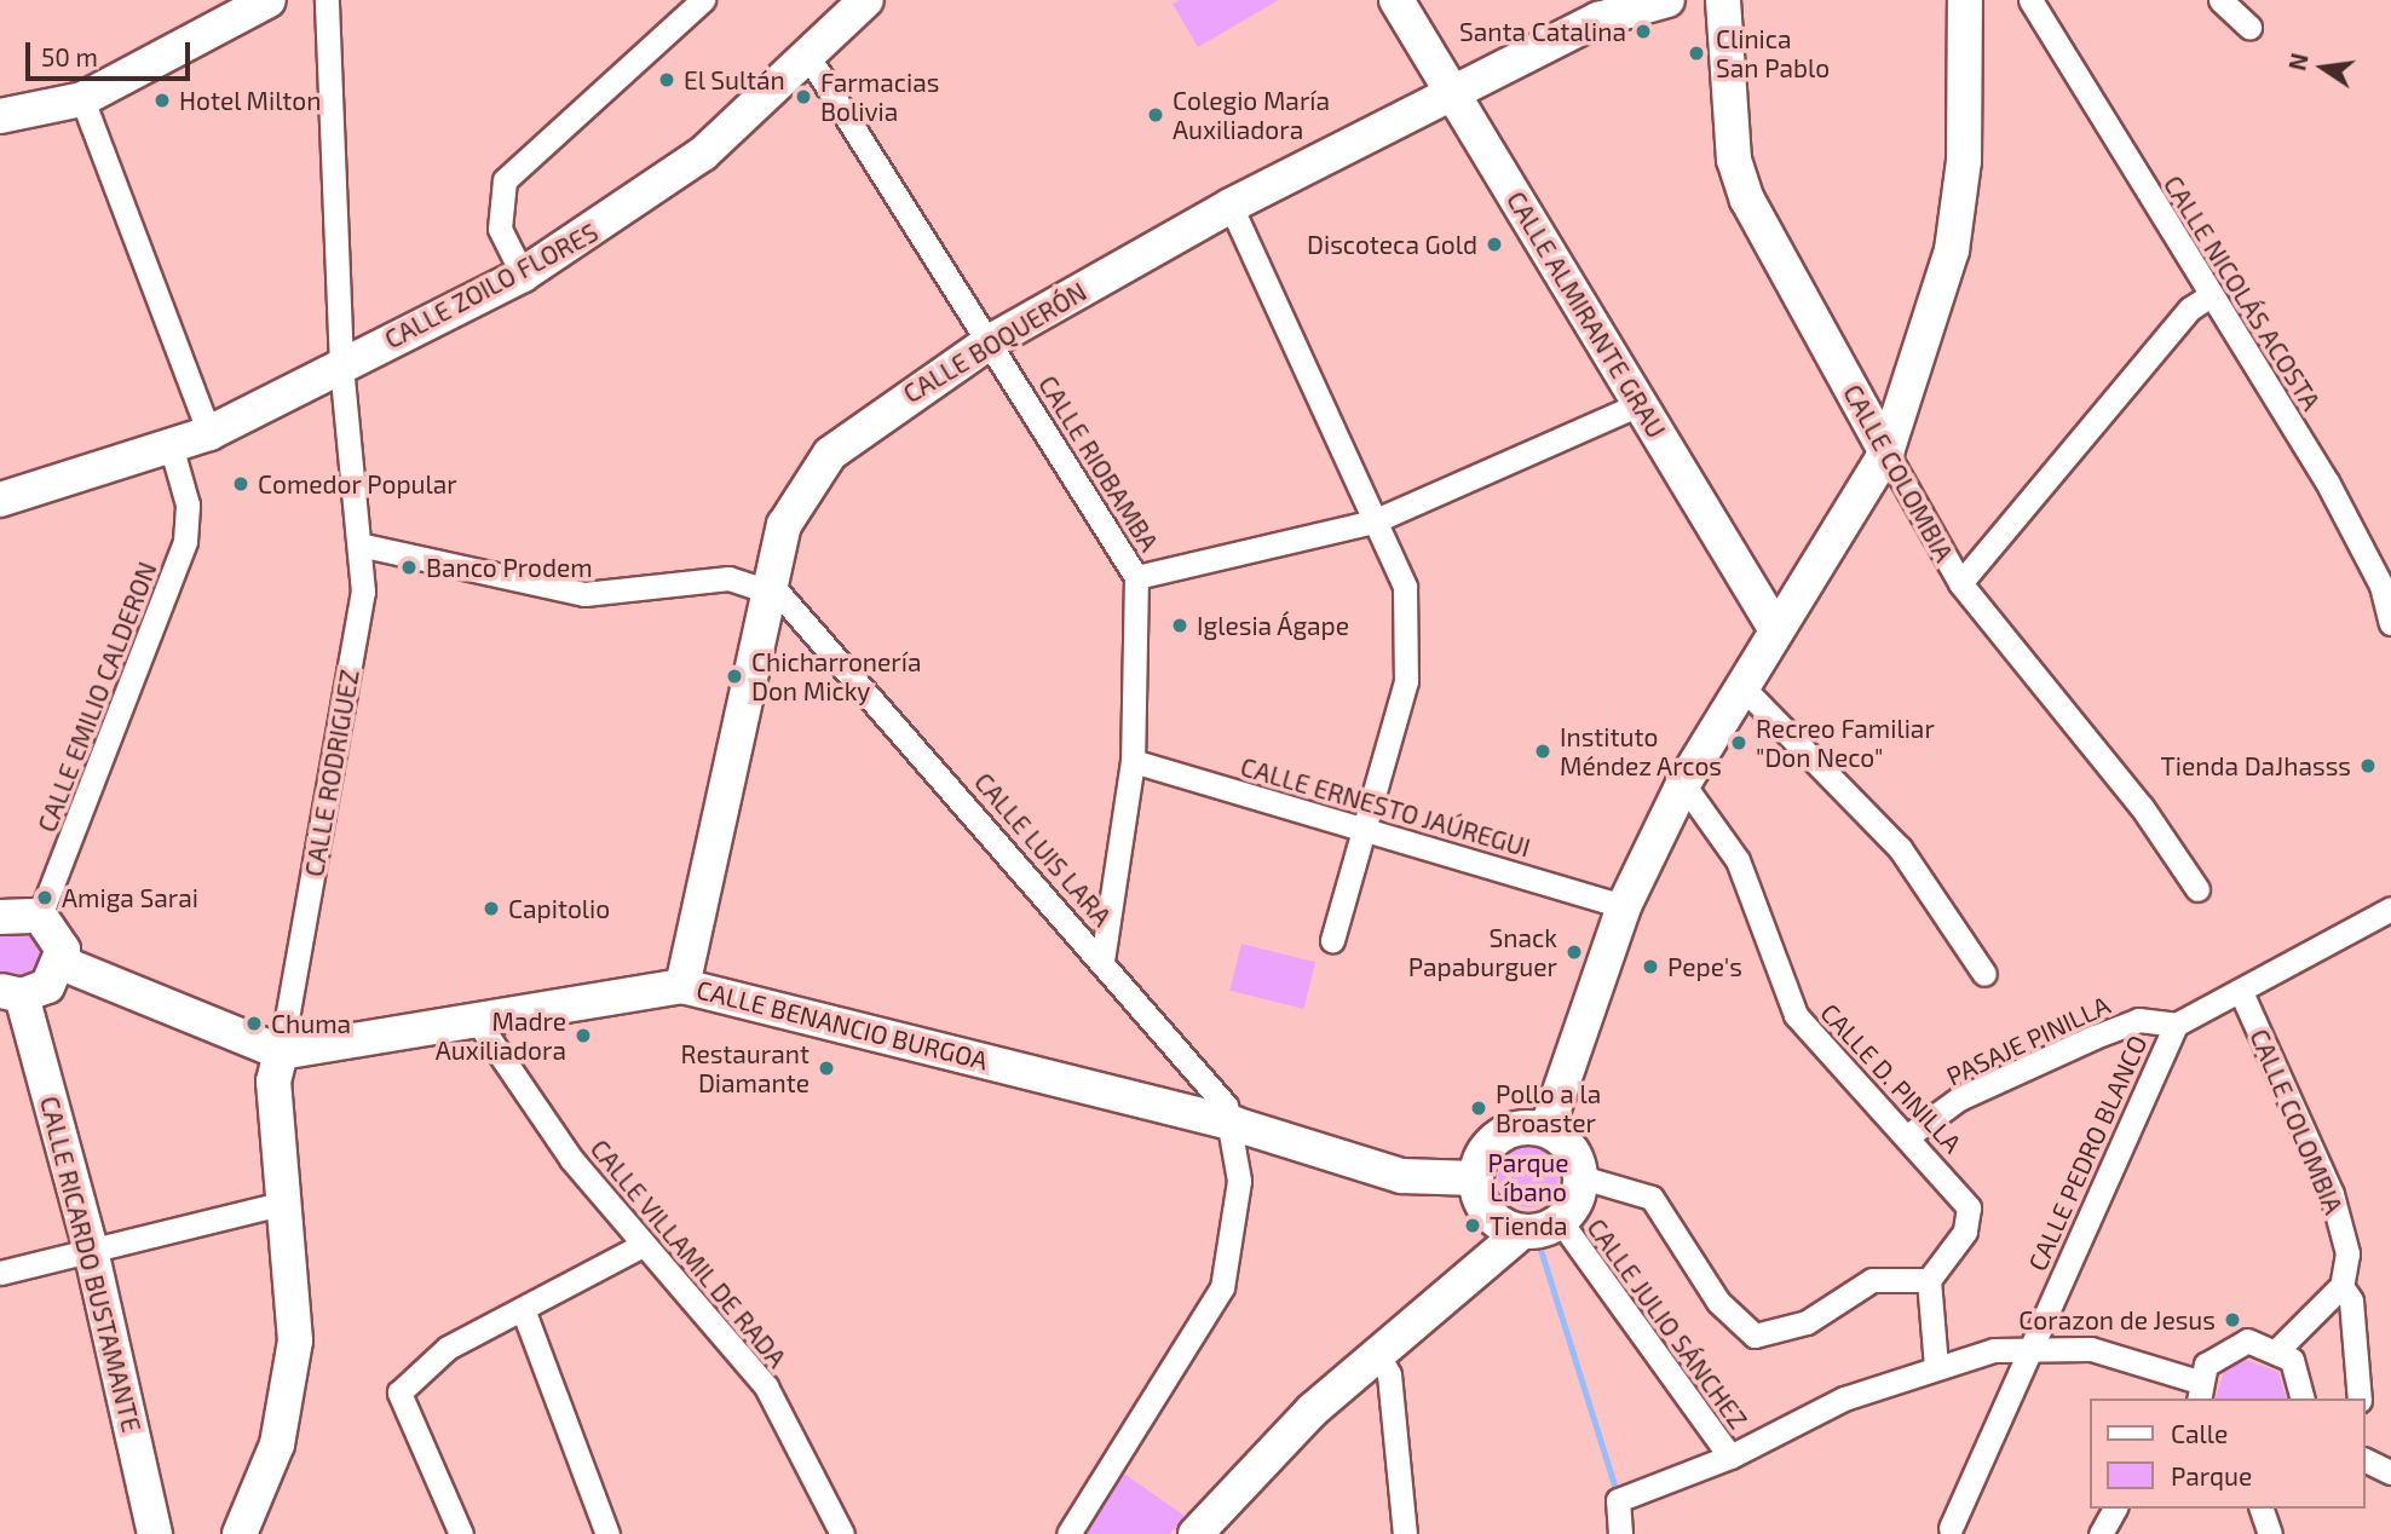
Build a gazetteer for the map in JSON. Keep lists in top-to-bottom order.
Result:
{
  "streets": {
    "street": [
      "CALLE ZOILO FLORES",
      "CALLE NICOLÁS ACOSTA",
      "CALLE ALMIRANTE GRAU",
      "CALLE BOQUERÓN",
      "CALLE RIOBAMBA",
      "CALLE COLOMBIA",
      "CALLE EMILIO CALDERON",
      "CALLE RODRIGUEZ",
      "CALLE ERNESTO JAÚREGUI",
      "CALLE LUIS LARA",
      "CALLE BENANCIO BURGOA",
      "PASAJE PINILLA",
      "CALLE D. PINILLA",
      "CALLE PEDRO BLANCO",
      "CALLE VILLAMIL DE RADA",
      "CALLE RICARDO BUSTAMANTE",
      "CALLE JULIO SÁNCHEZ"
    ]
  },
  "crossings": [
    ["CALLE ZOILO FLORES", "CALLE RIOBAMBA"],
    ["CALLE ZOILO FLORES", "CALLE EMILIO CALDERON"],
    ["CALLE ZOILO FLORES", "CALLE RODRIGUEZ"],
    ["CALLE ALMIRANTE GRAU", "CALLE BOQUERÓN"],
    ["CALLE BOQUERÓN", "CALLE RIOBAMBA"],
    ["CALLE BOQUERÓN", "CALLE LUIS LARA"],
    ["CALLE BOQUERÓN", "CALLE BENANCIO BURGOA"],
    ["CALLE RIOBAMBA", "CALLE ERNESTO JAÚREGUI"],
    ["CALLE RIOBAMBA", "CALLE LUIS LARA"],
    ["CALLE COLOMBIA", "CALLE PEDRO BLANCO"],
    ["CALLE RODRIGUEZ", "CALLE BENANCIO BURGOA"],
    ["CALLE LUIS LARA", "CALLE BENANCIO BURGOA"],
    ["CALLE BENANCIO BURGOA", "CALLE VILLAMIL DE RADA"],
    ["CALLE BENANCIO BURGOA", "CALLE JULIO SÁNCHEZ"],
    ["PASAJE PINILLA", "CALLE D. PINILLA"],
    ["PASAJE PINILLA", "CALLE PEDRO BLANCO"]
  ],
  "parks": ["Parque Líbano"],
  "places": [
    "Santa Catalina",
    "Clinica San Pablo",
    "El Sultán",
    "Farmacias Bolivia",
    "Hotel Milton",
    "Colegio María Auxiliadora",
    "Discoteca Gold",
    "Comedor Popular",
    "Banco Prodem",
    "Iglesia Ágape",
    "Chicharronería Don Micky",
    "Recreo Familiar \"Don Neco\"",
    "Instituto Méndez Arcos",
    "Tienda DaJhasss",
    "Amiga Sarai",
    "Capitolio",
    "Snack Papaburguer",
    "Pepe's",
    "Chuma",
    "Madre Auxiliadora",
    "Restaurant Diamante",
    "Pollo a la Broaster",
    "Tienda",
    "Corazon de Jesus"
  ],
  "legend": ["Calle", "Parque"],
  "scale_bar": "50 m",
  "north": "left"
}
